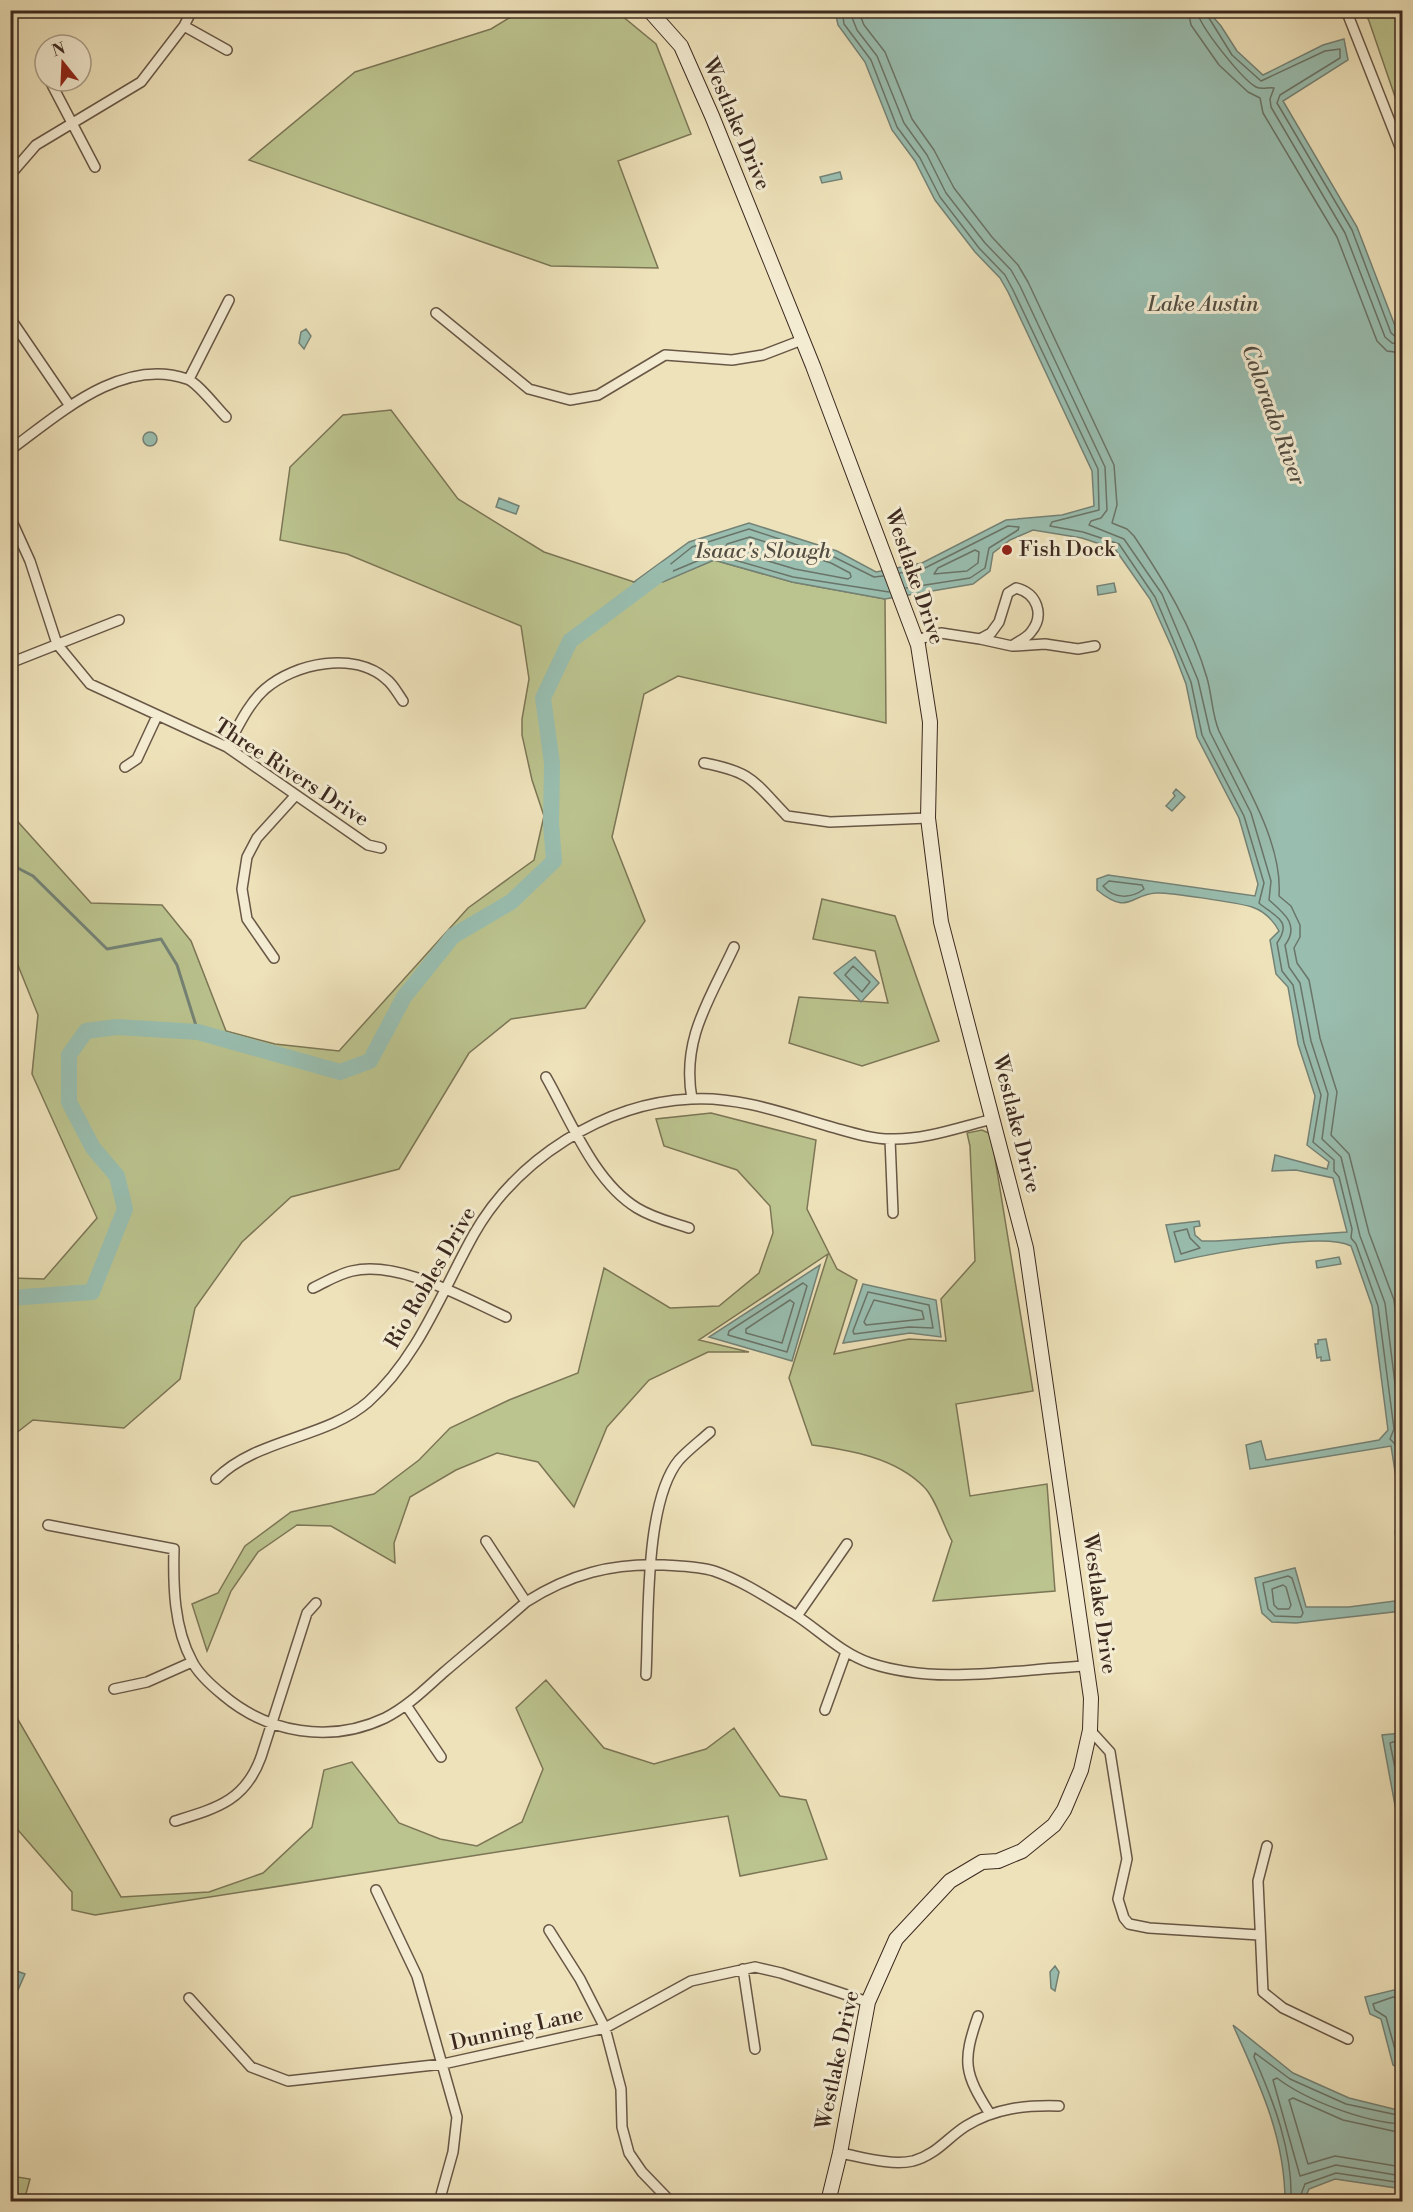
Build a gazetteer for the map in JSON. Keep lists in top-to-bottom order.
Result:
{
  "streets": {
    "street": [
      "Westlake Drive",
      "Three Rivers Drive",
      "Rio Robles Drive",
      "Dunning Lane"
    ]
  },
  "crossings": [
    ["Westlake Drive", "Rio Robles Drive"],
    ["Westlake Drive", "Dunning Lane"]
  ],
  "water": ["Lake Austin", "Colorado River", "Isaac's Slough"],
  "places": ["Fish Dock"],
  "north": "top"
}
